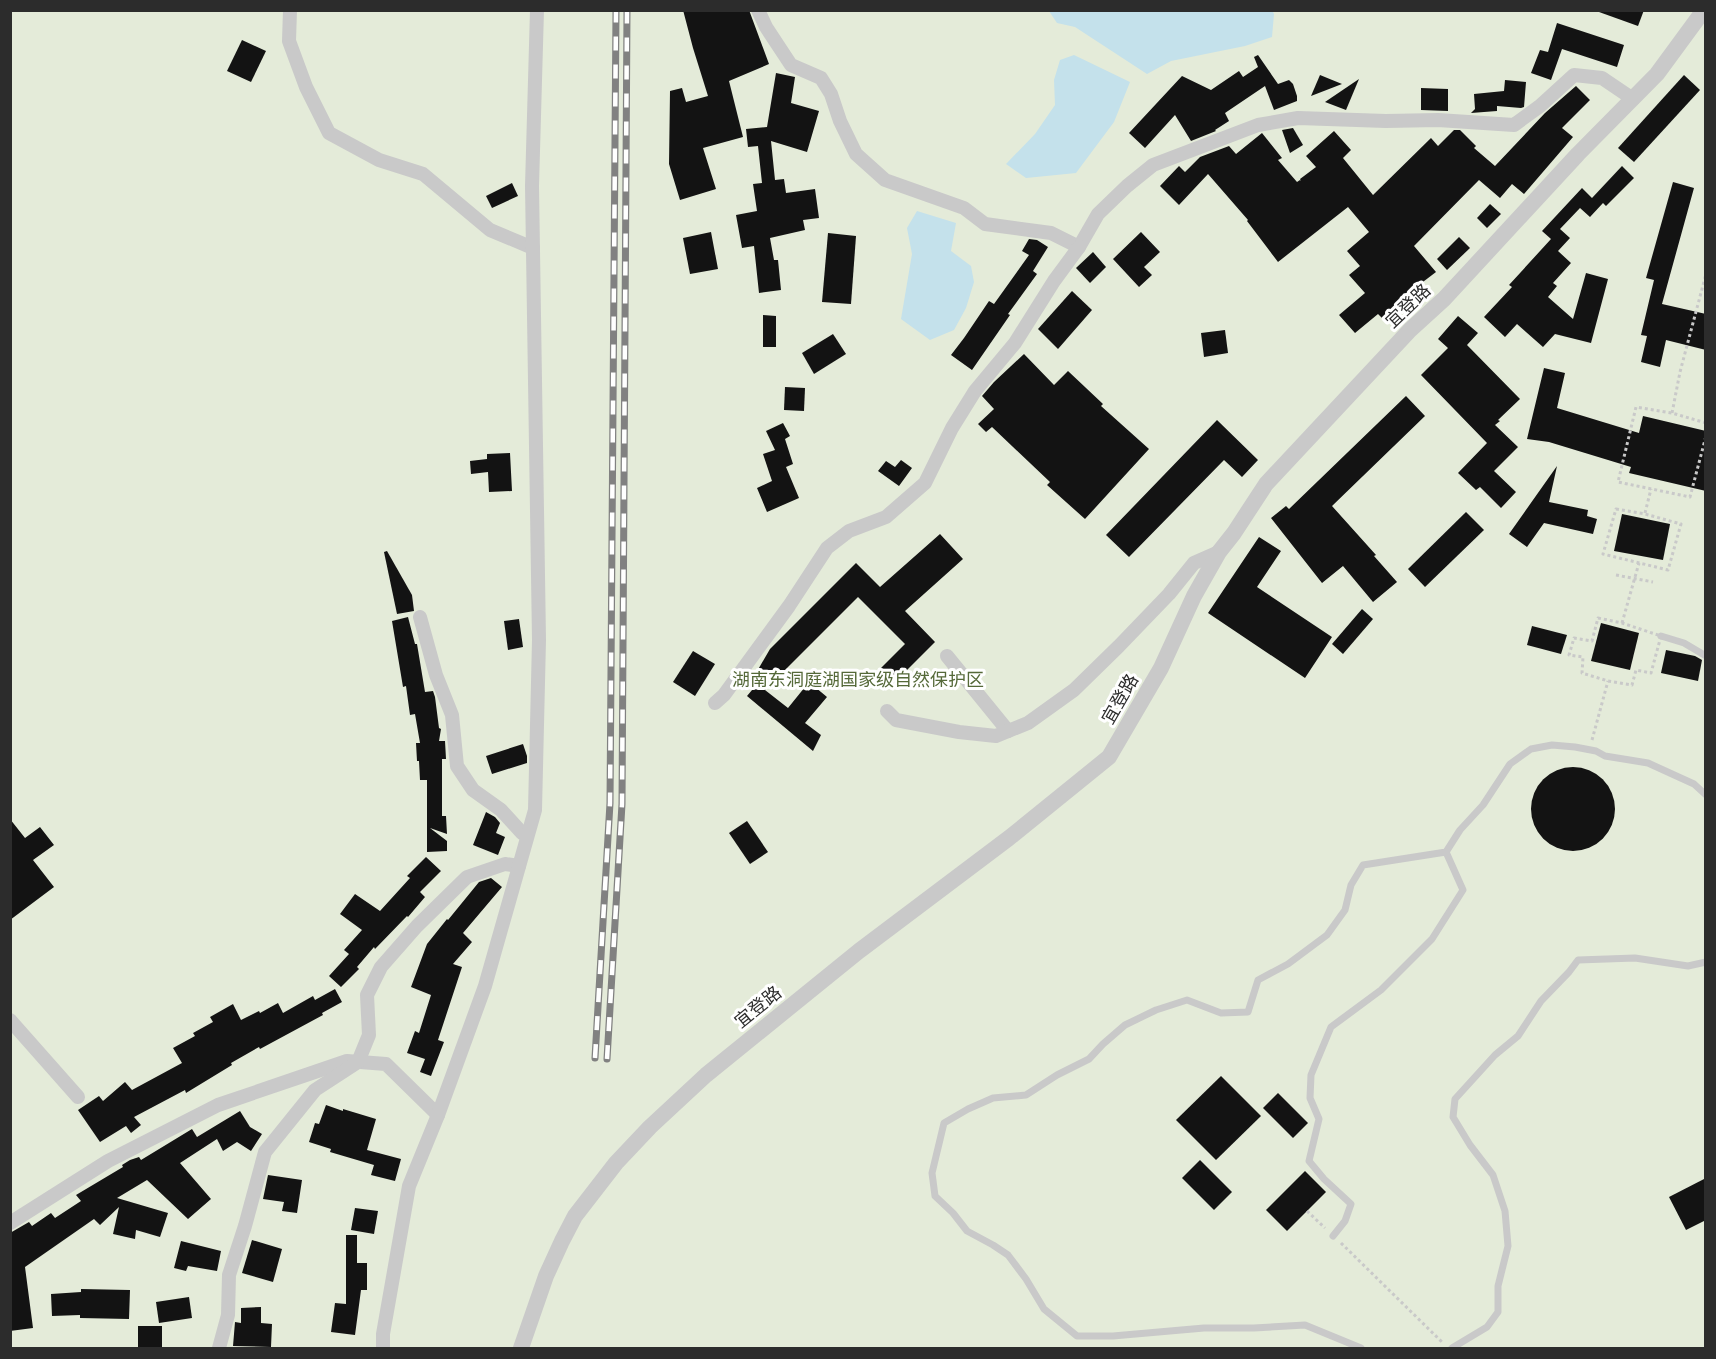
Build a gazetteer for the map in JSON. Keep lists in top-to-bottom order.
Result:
{
  "streets": {
    "street": ["宜登路"]
  },
  "parks": ["湖南东洞庭湖国家级自然保护区"]
}
